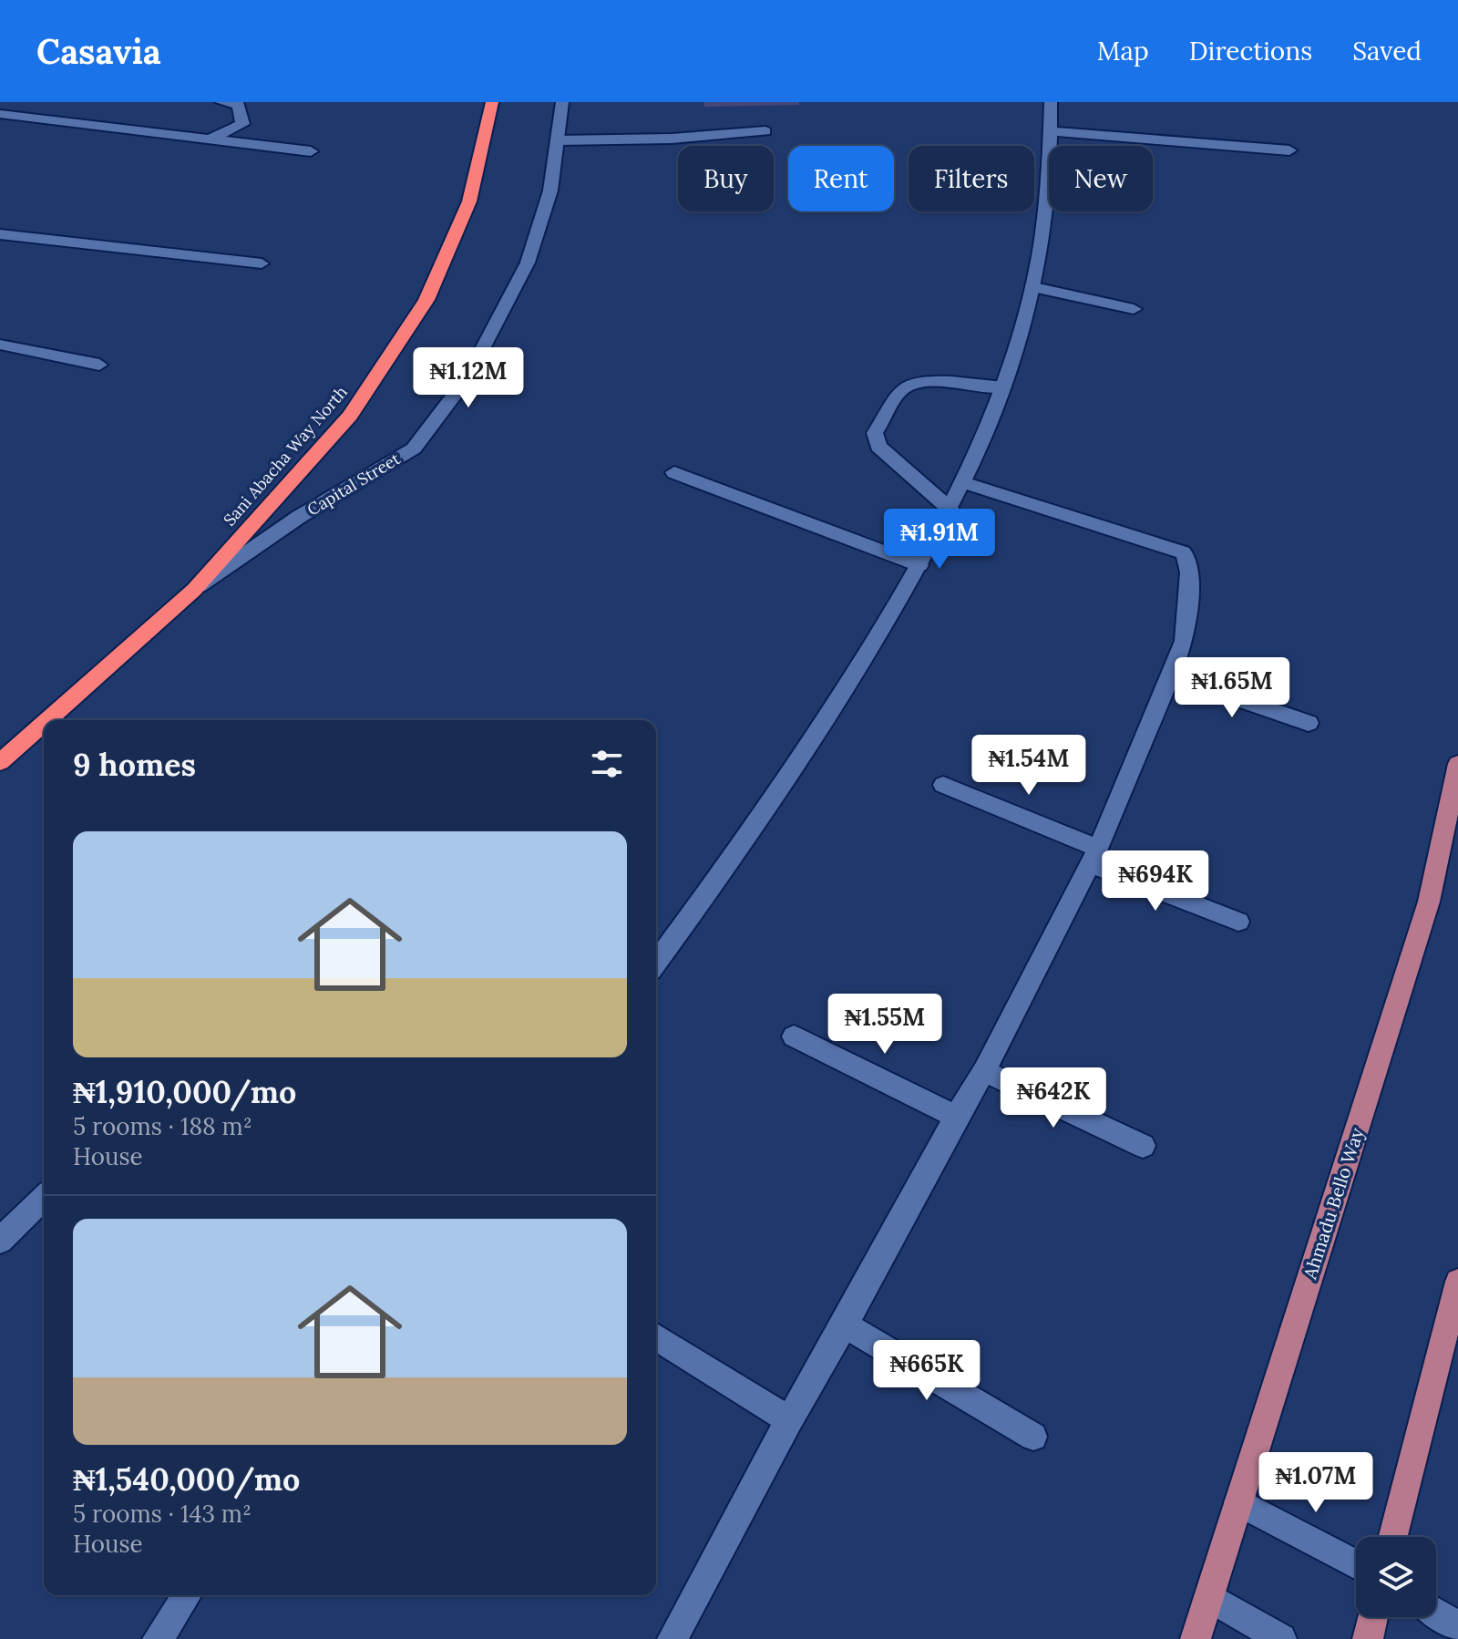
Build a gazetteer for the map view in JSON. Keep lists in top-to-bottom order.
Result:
{
  "streets": {
    "highway": ["Sani Abacha Way North"],
    "main road": ["Ahmadu Bello Way"],
    "street": ["Capital Street"]
  },
  "crossings": [
    ["Sani Abacha Way North", "Capital Street"]
  ],
  "page": {
    "header": "Casavia",
    "nav": ["Map", "Directions", "Saved"],
    "chip": [
      "Buy",
      "Rent",
      "Filters",
      "New"
    ],
    "price": [
      "₦1.12M",
      "₦1.91M",
      "₦1.65M",
      "₦1.54M",
      "₦694K",
      "₦1.55M",
      "₦642K",
      "₦665K",
      "₦1.07M"
    ],
    "heading": "9 homes",
    "list": [
      {
        "name": "₦1,910,000/mo",
        "note": "5 rooms · 188 m² · House"
      },
      {
        "name": "₦1,540,000/mo",
        "note": "5 rooms · 143 m² · House"
      }
    ]
  }
}
